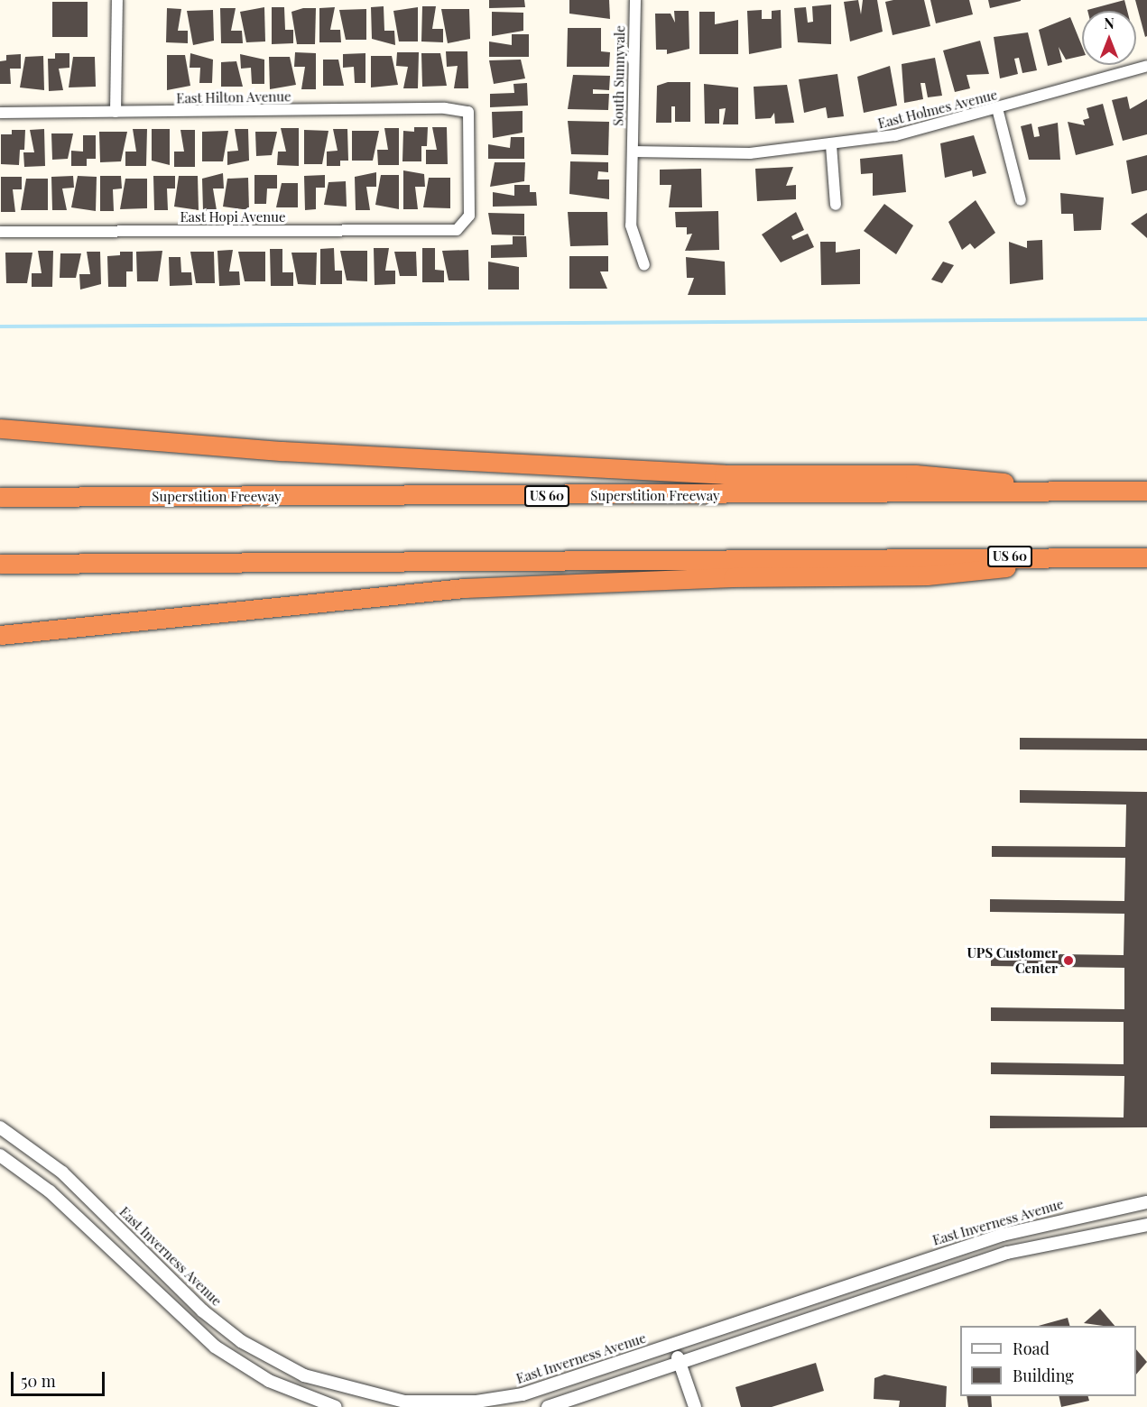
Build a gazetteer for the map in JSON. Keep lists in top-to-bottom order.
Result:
{
  "streets": {
    "highway": ["US 60", "Superstition Freeway"],
    "street": [
      "South Sunnyvale",
      "East Hilton Avenue",
      "East Holmes Avenue",
      "East Hopi Avenue",
      "East Inverness Avenue"
    ]
  },
  "crossings": [
    ["South Sunnyvale", "East Holmes Avenue"],
    ["East Hilton Avenue", "East Hopi Avenue"]
  ],
  "places": ["UPS Customer Center"],
  "legend": ["Road", "Building"],
  "scale_bar": "50 m",
  "north": "top"
}
